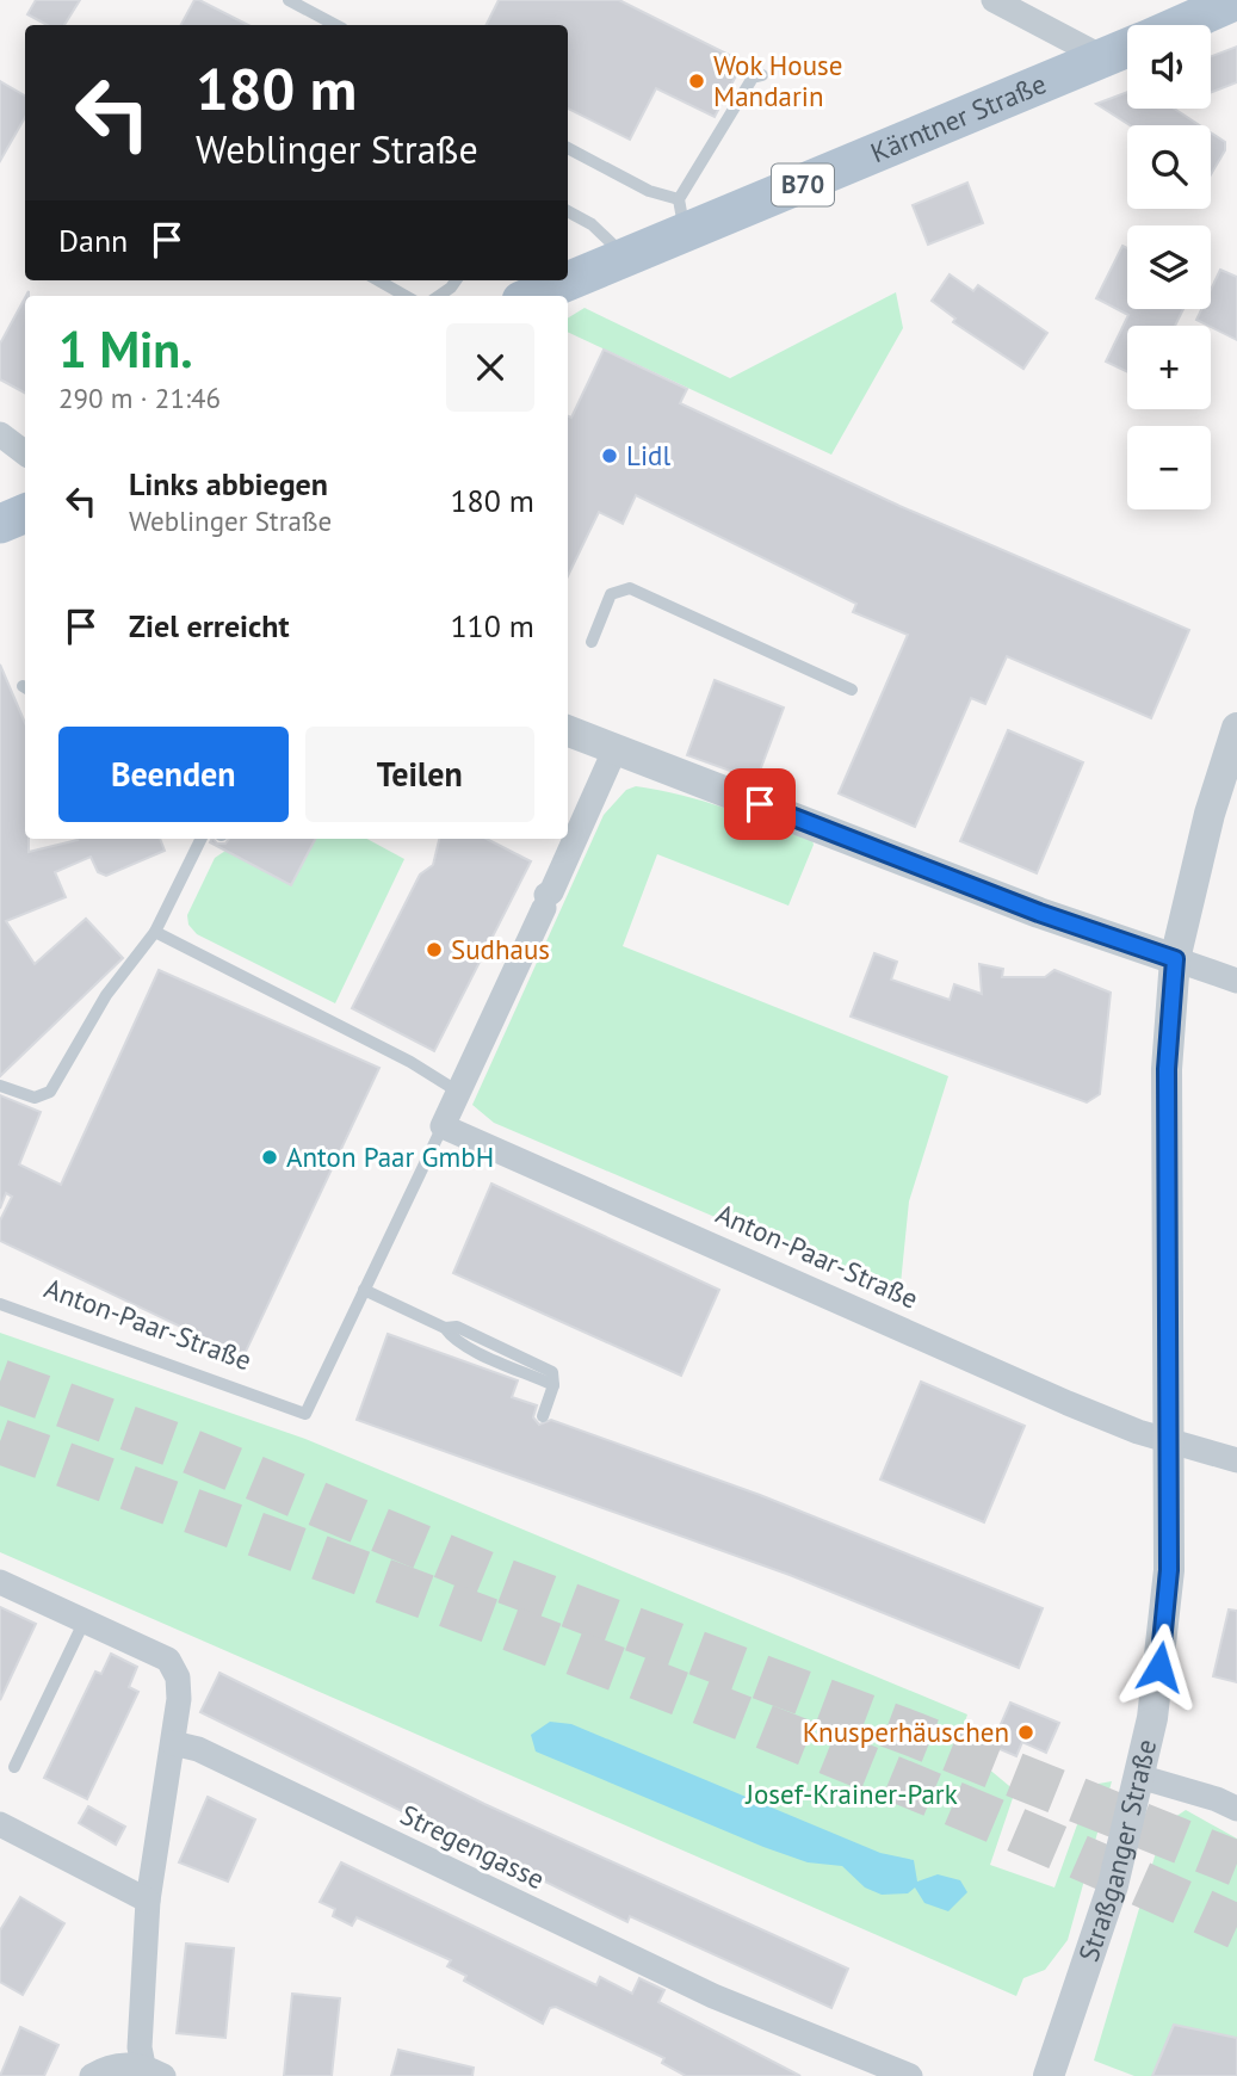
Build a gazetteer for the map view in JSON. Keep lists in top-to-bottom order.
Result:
{
  "streets": {
    "main road": ["Kärntner Straße", "B70"],
    "street": ["Anton-Paar-Straße", "Stregengasse", "Straßganger Straße"]
  },
  "crossings": [
    ["Anton-Paar-Straße", "Straßganger Straße"]
  ],
  "parks": ["Josef-Krainer-Park"],
  "places": [
    "Wok House Mandarin",
    "Lidl",
    "Sudhaus",
    "Anton Paar GmbH",
    "Knusperhäuschen"
  ],
  "page": {
    "map_buttons": ["+", "−"],
    "turn": ["180 m", "Weblinger Straße"],
    "then": "Dann",
    "heading": ["1 Min.", "290 m · 21:46"],
    "list": [
      {
        "name": "Links abbiegen",
        "note": "Weblinger Straße",
        "value": "180 m"
      },
      {
        "name": "Ziel erreicht",
        "value": "110 m"
      }
    ],
    "buttons": ["Beenden", "Teilen"]
  }
}
